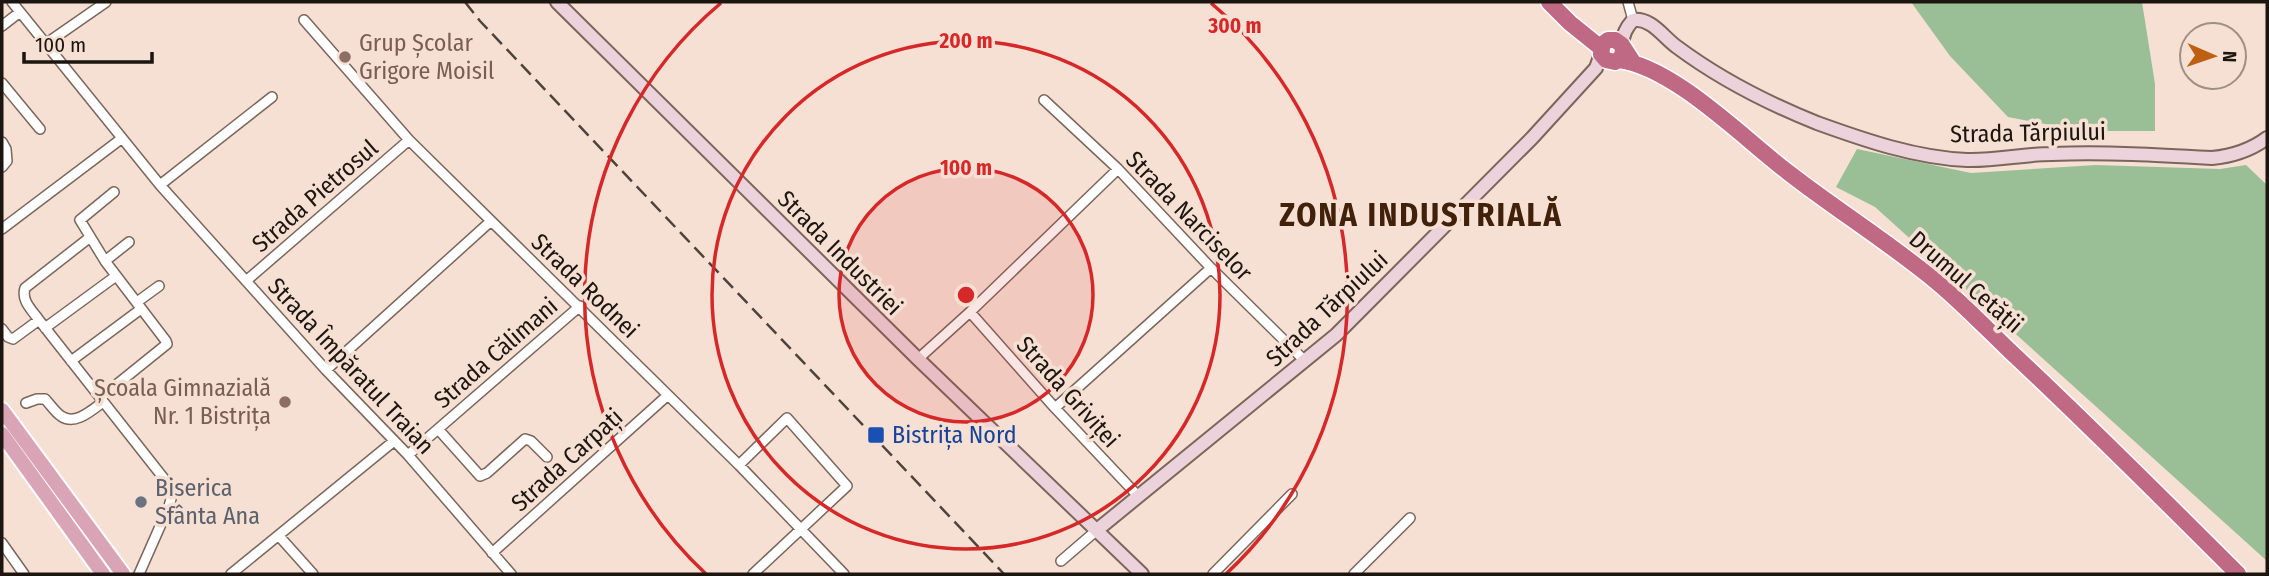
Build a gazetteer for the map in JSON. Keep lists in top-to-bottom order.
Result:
{
  "streets": {
    "highway": ["Drumul Cetății"],
    "street": [
      "Strada Tărpiului",
      "Strada Pietrosul",
      "Strada Narciselor",
      "Strada Industriei",
      "Strada Rodnei",
      "Strada Călimani",
      "Strada Împăratul Traian",
      "Strada Griviței",
      "Strada Carpați"
    ]
  },
  "crossings": [
    ["Strada Tărpiului", "Strada Narciselor"],
    ["Strada Tărpiului", "Strada Industriei"],
    ["Strada Tărpiului", "Drumul Cetății"],
    ["Strada Tărpiului", "Strada Griviței"],
    ["Strada Pietrosul", "Strada Rodnei"],
    ["Strada Pietrosul", "Strada Împăratul Traian"],
    ["Strada Rodnei", "Strada Călimani"],
    ["Strada Rodnei", "Strada Carpați"],
    ["Strada Călimani", "Strada Împăratul Traian"],
    ["Strada Împăratul Traian", "Strada Carpați"]
  ],
  "districts": ["ZONA INDUSTRIALĂ"],
  "places": {
    "other": ["Grup Școlar Grigore Moisil", "Școala Gimnazială Nr. 1 Bistrița", "Biserica Sfânta Ana"],
    "transit": ["Bistrița Nord"]
  },
  "scale_bar": "100 m",
  "north": "right",
  "rings": ["300 m", "200 m", "100 m"]
}
